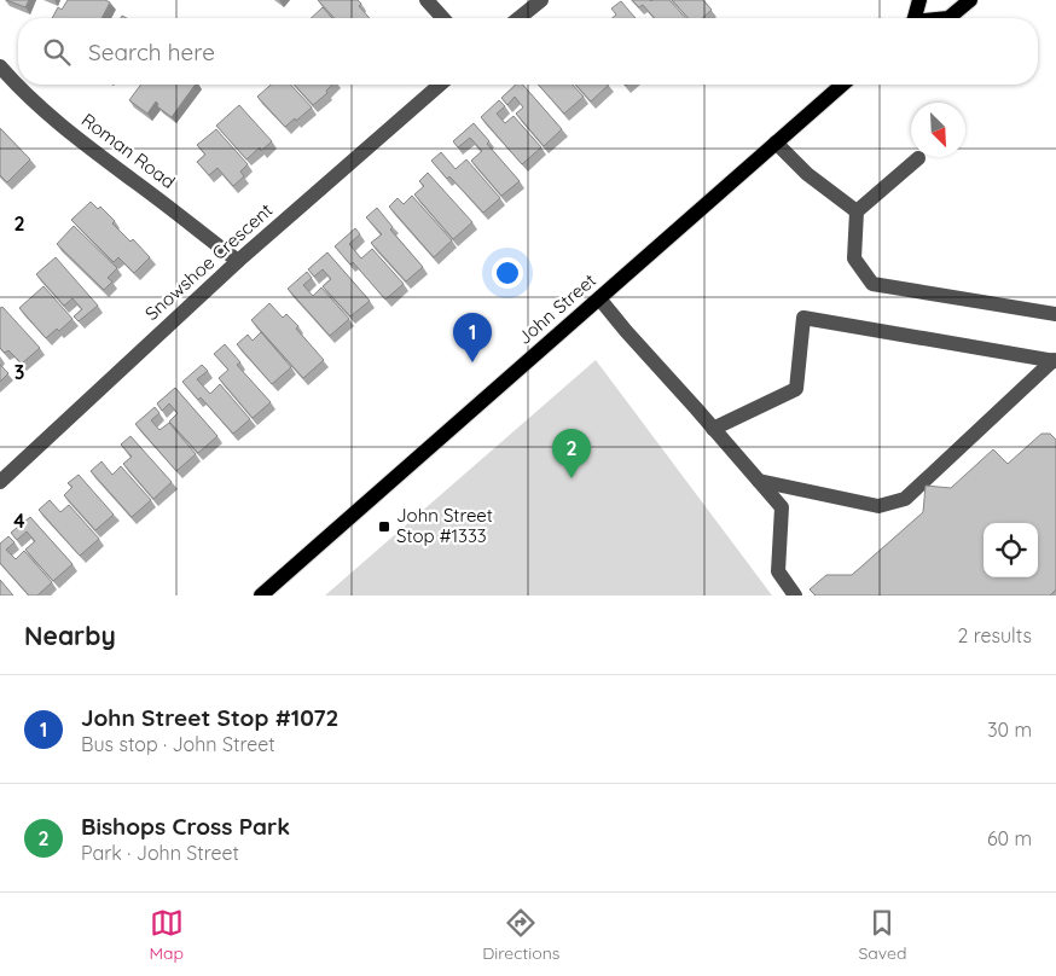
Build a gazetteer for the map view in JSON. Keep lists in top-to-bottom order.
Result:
{
  "streets": {
    "main road": ["John Street"],
    "street": ["Roman Road", "Snowshoe Crescent"]
  },
  "crossings": [
    ["Roman Road", "Snowshoe Crescent"]
  ],
  "places": {
    "transit": ["John Street Stop #1333"]
  },
  "north": "bottom right",
  "page": {
    "search": "Search here",
    "pins": ["1", "2"],
    "heading": ["Nearby", "2 results"],
    "list": [
      {
        "mark": "1",
        "name": "John Street Stop #1072",
        "note": "Bus stop · John Street",
        "value": "30 m"
      },
      {
        "mark": "2",
        "name": "Bishops Cross Park",
        "note": "Park · John Street",
        "value": "60 m"
      }
    ],
    "nav": ["Map", "Directions", "Saved"]
  },
  "grid": {
    "rows": ["2", "3", "4"]
  }
}
